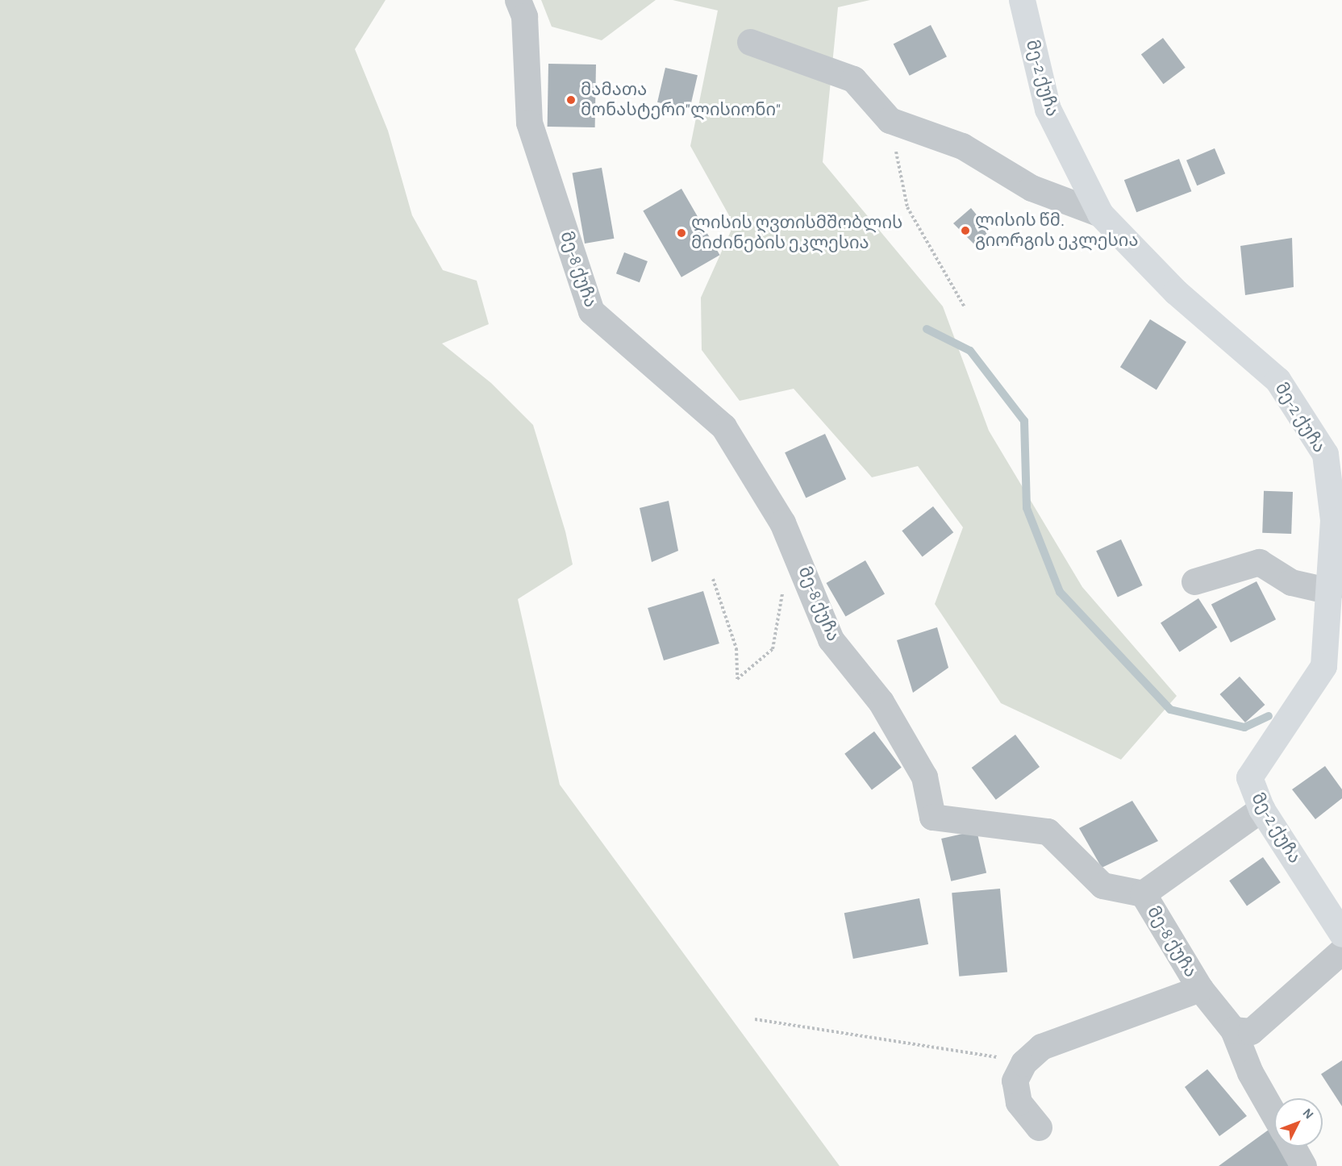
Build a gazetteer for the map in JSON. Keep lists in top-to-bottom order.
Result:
{
  "streets": {
    "main road": ["მე-2 ქუჩა"],
    "street": ["მე-8 ქუჩა"]
  },
  "places": ["მამათა მონასტერი\"ლისიონი\"", "ლისის წმ. გიორგის ეკლესია", "ლისის ღვთისმშობლის მიძინების ეკლესია"],
  "north": "top right"
}
